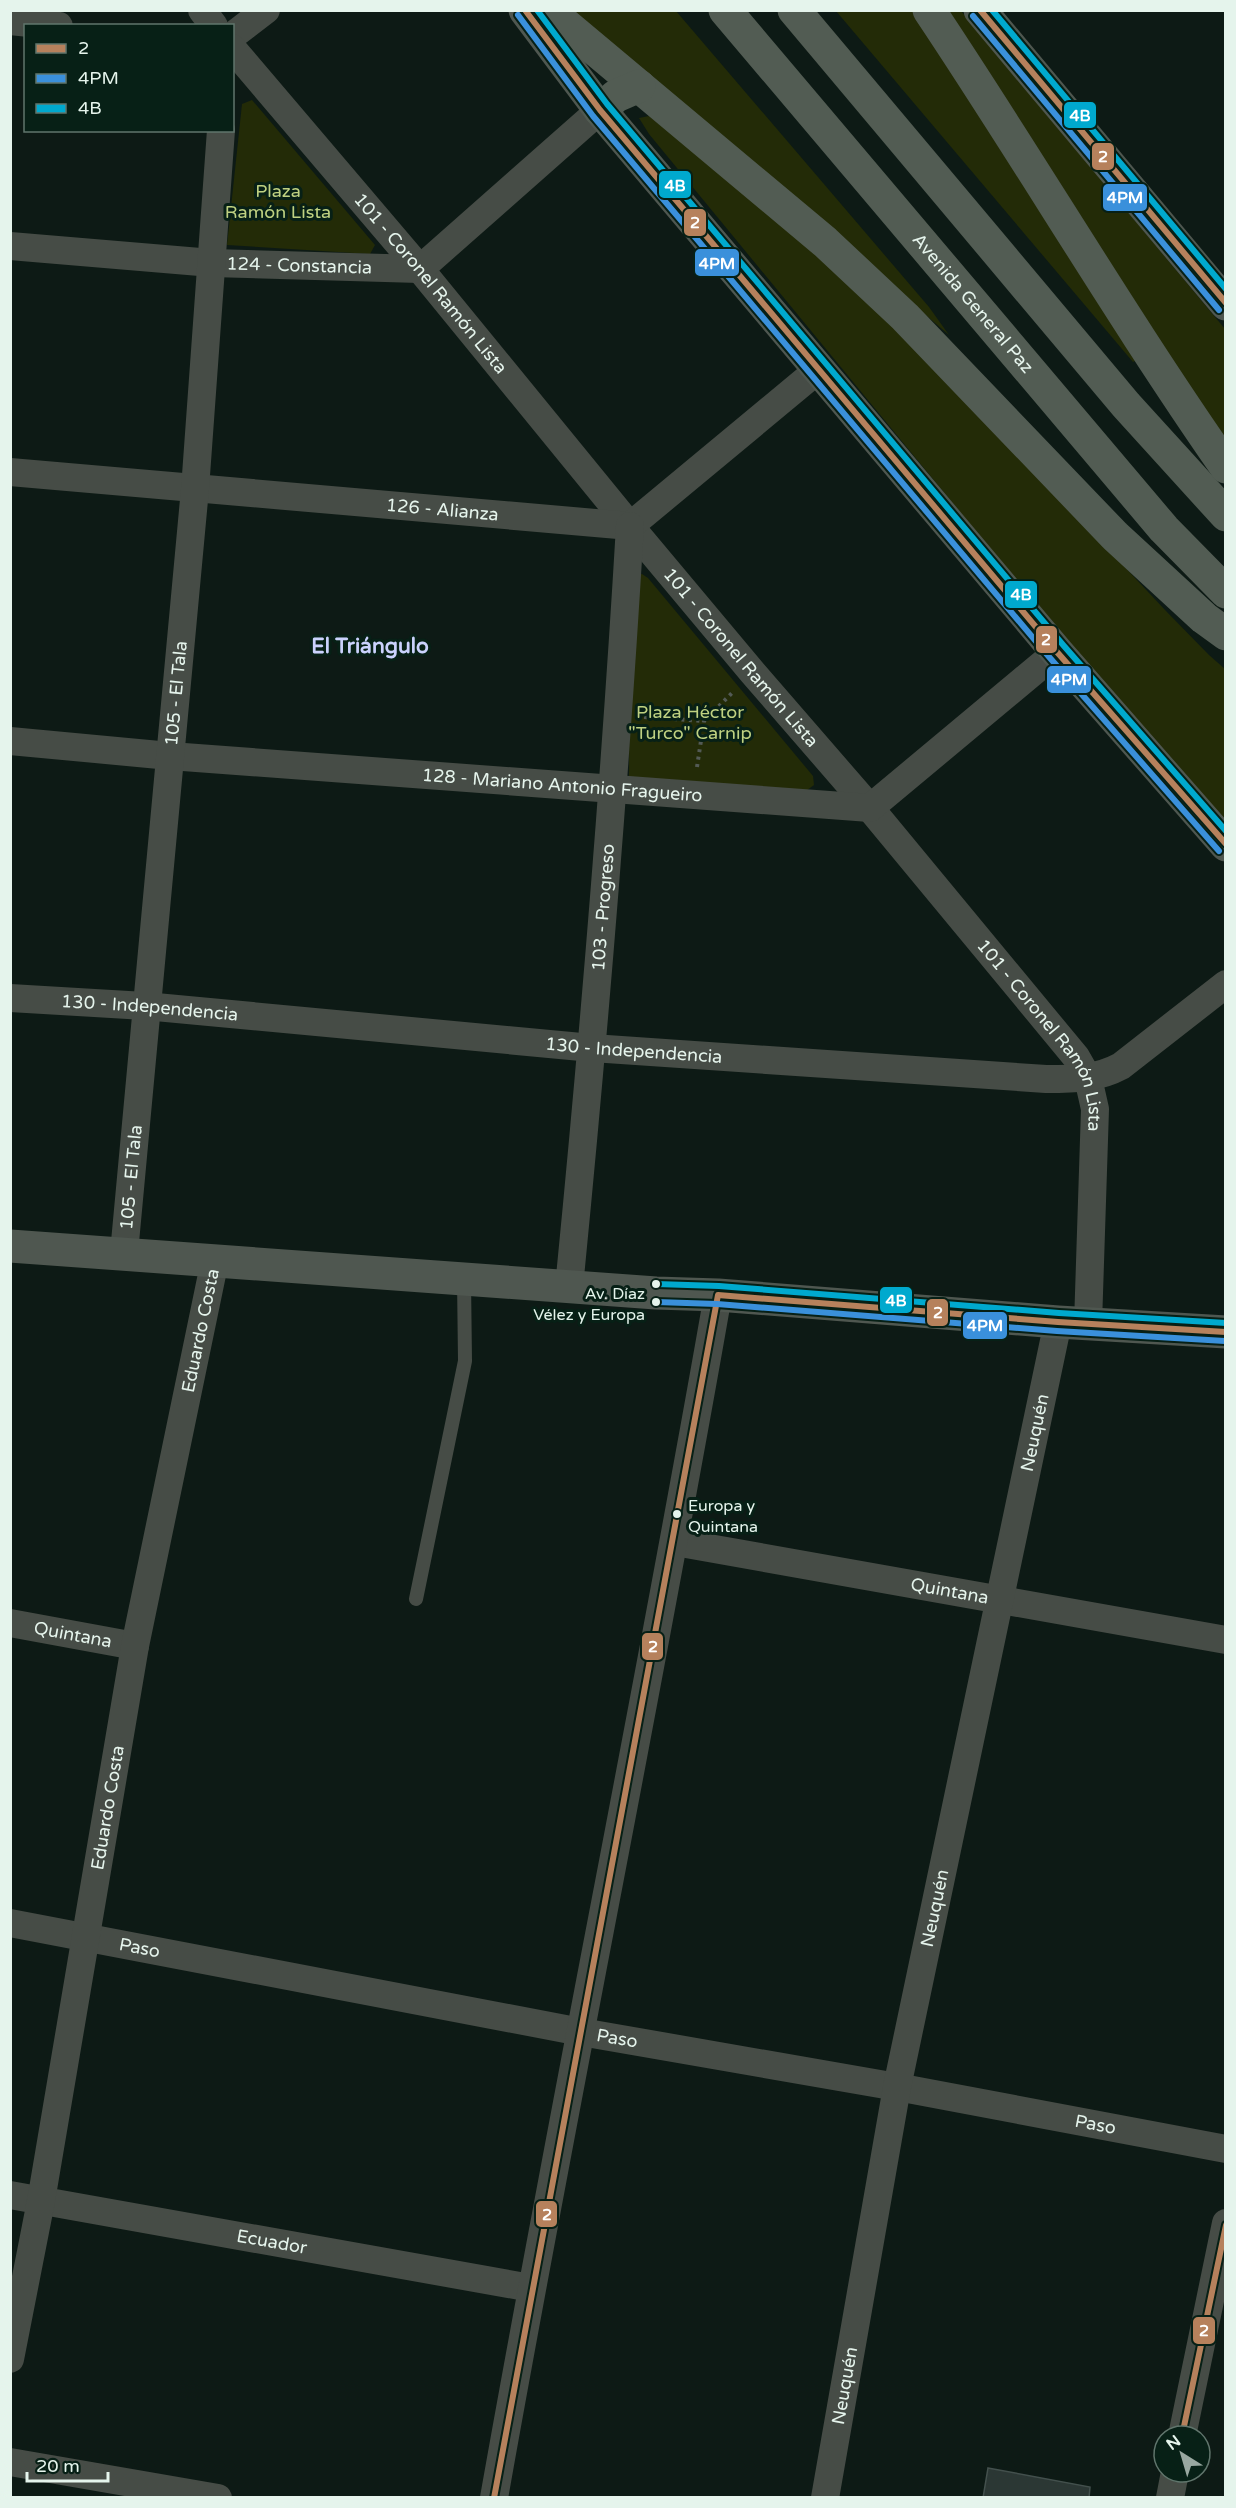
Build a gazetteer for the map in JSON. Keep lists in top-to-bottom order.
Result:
{
  "streets": {
    "highway": ["Avenida General Paz"],
    "street": [
      "124 - Constancia",
      "101 - Coronel Ramón Lista",
      "126 - Alianza",
      "105 - El Tala",
      "128 - Mariano Antonio Fragueiro",
      "103 - Progreso",
      "130 - Independencia",
      "Eduardo Costa",
      "Neuquén",
      "Quintana",
      "Paso",
      "Ecuador"
    ]
  },
  "crossings": [
    ["124 - Constancia", "101 - Coronel Ramón Lista"],
    ["124 - Constancia", "105 - El Tala"],
    ["101 - Coronel Ramón Lista", "126 - Alianza"],
    ["101 - Coronel Ramón Lista", "128 - Mariano Antonio Fragueiro"],
    ["101 - Coronel Ramón Lista", "103 - Progreso"],
    ["101 - Coronel Ramón Lista", "130 - Independencia"],
    ["101 - Coronel Ramón Lista", "Neuquén"],
    ["126 - Alianza", "105 - El Tala"],
    ["126 - Alianza", "103 - Progreso"],
    ["105 - El Tala", "128 - Mariano Antonio Fragueiro"],
    ["105 - El Tala", "130 - Independencia"],
    ["128 - Mariano Antonio Fragueiro", "103 - Progreso"],
    ["103 - Progreso", "130 - Independencia"],
    ["Eduardo Costa", "Quintana"],
    ["Eduardo Costa", "Paso"],
    ["Eduardo Costa", "Ecuador"],
    ["Neuquén", "Quintana"],
    ["Neuquén", "Paso"]
  ],
  "districts": ["El Triángulo"],
  "parks": ["Plaza Ramón Lista", "Plaza Héctor \"Turco\" Carnip"],
  "places": ["Av. Díaz Vélez y Europa", "Europa y Quintana"],
  "lines": ["transit line 2", "transit line 4B", "transit line 4PM"],
  "legend": ["2", "4PM", "4B"],
  "scale_bar": "20 m",
  "north": "top left"
}
